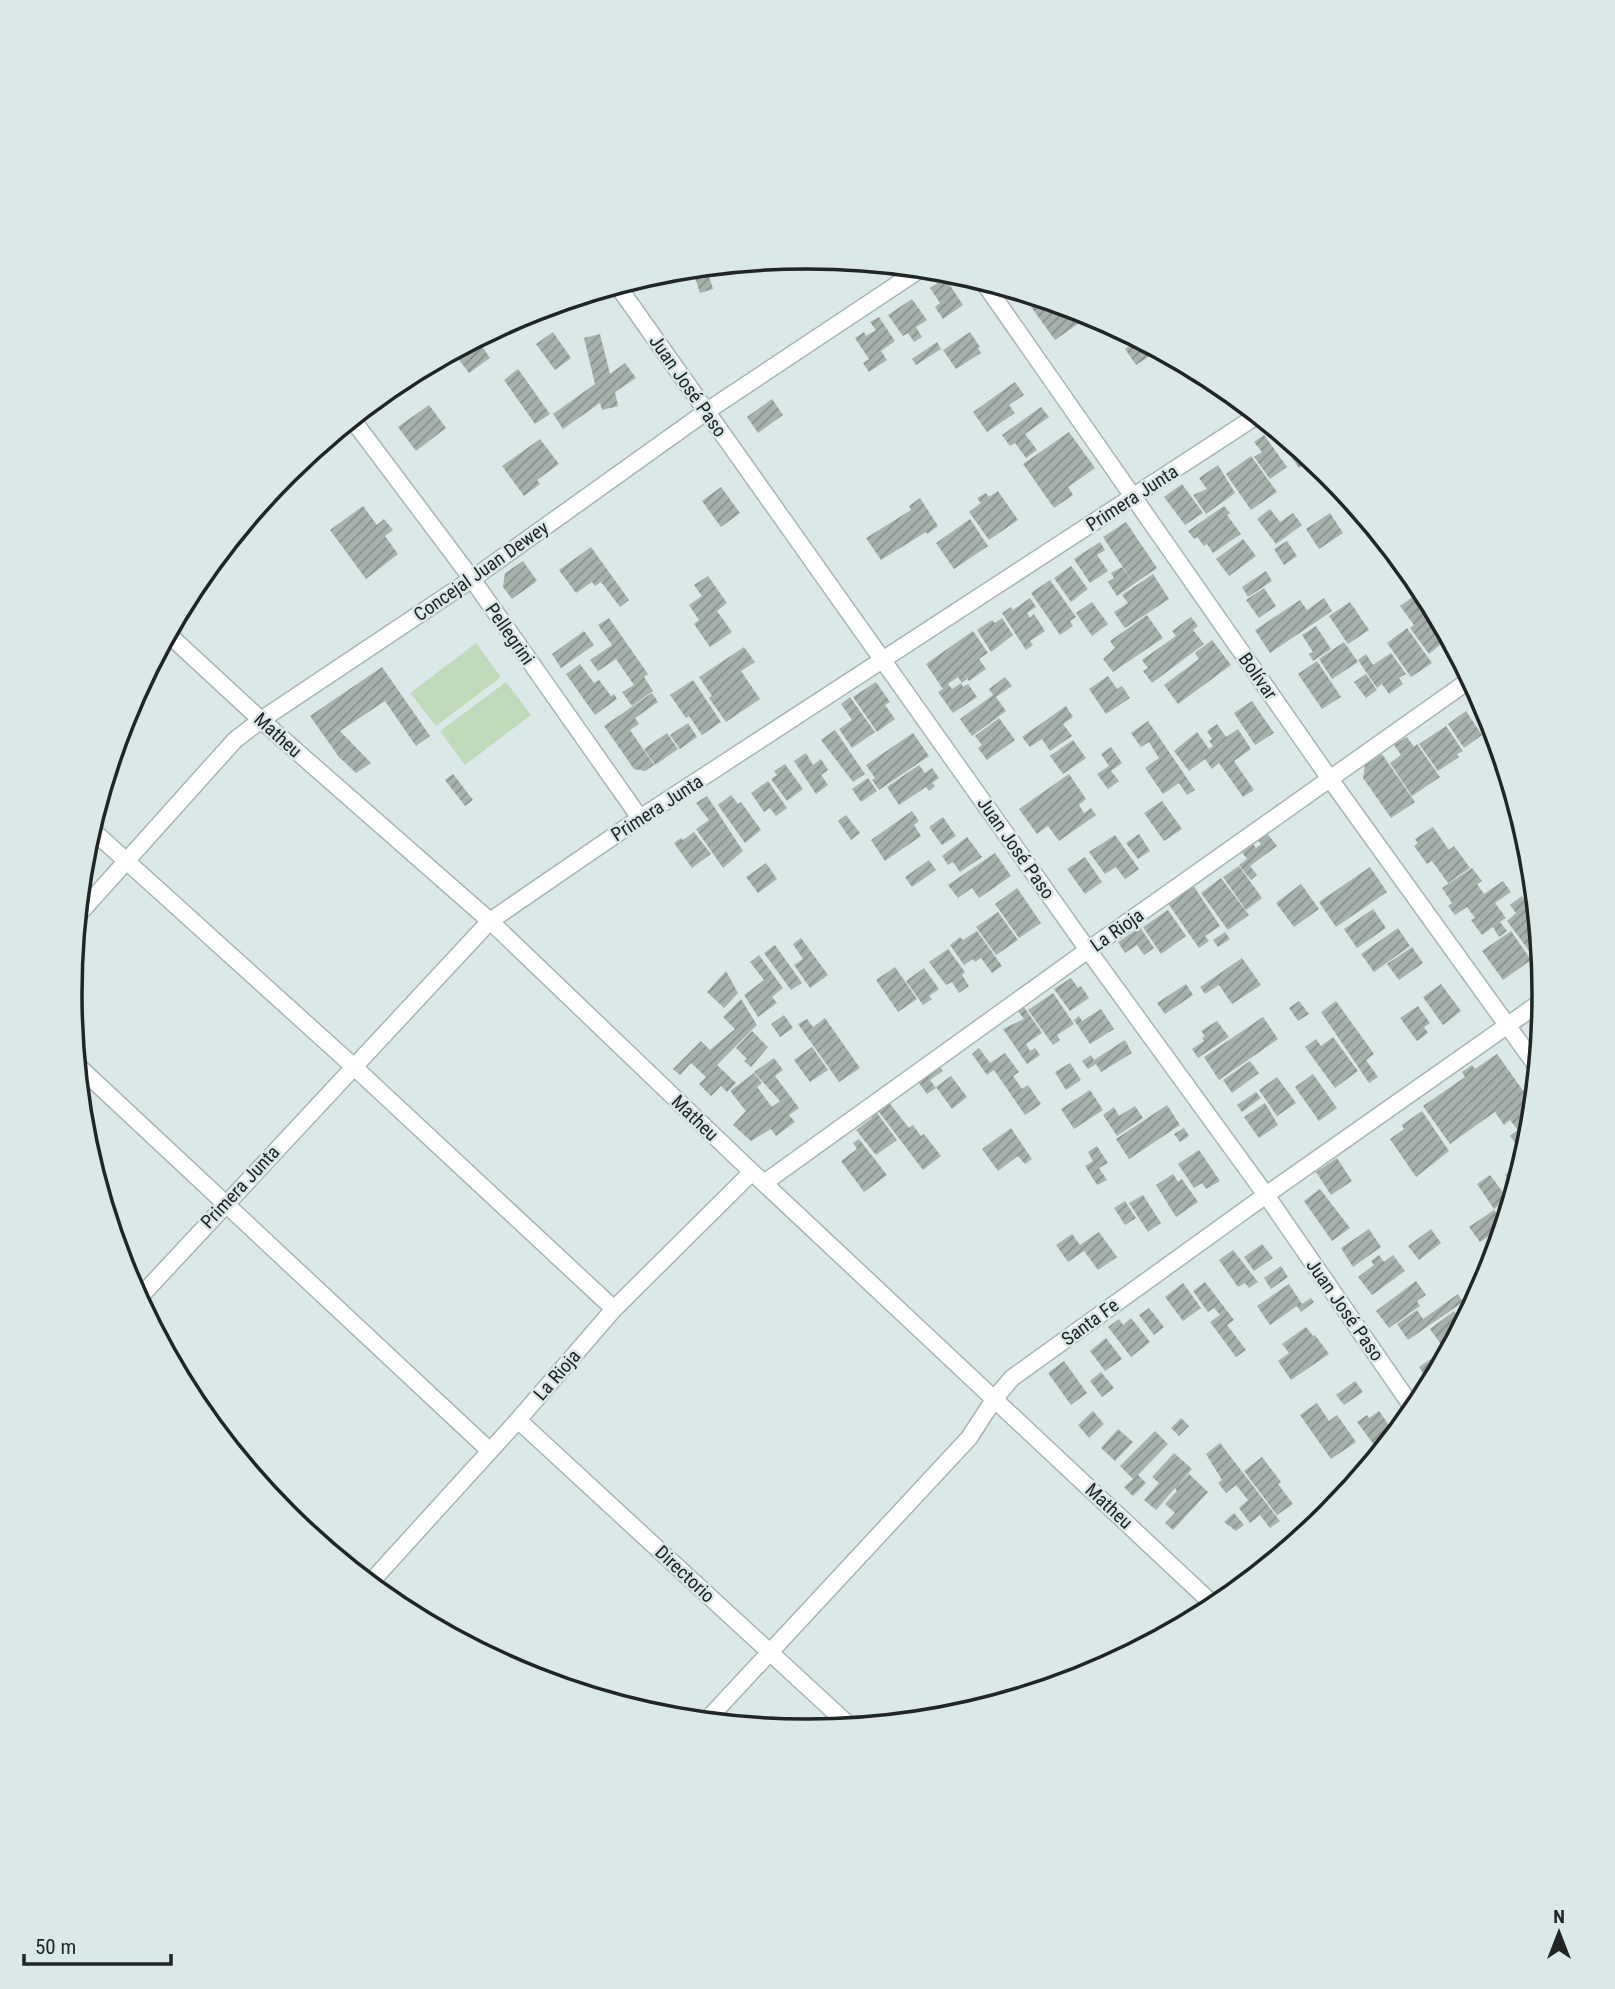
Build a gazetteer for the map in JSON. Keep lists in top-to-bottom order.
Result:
{
  "streets": {
    "street": [
      "Juan José Paso",
      "Primera Junta",
      "Concejal Juan Dewey",
      "Pellegrini",
      "Bolívar",
      "Matheu",
      "La Rioja",
      "Santa Fe",
      "Directorio"
    ]
  },
  "crossings": [
    ["Juan José Paso", "Primera Junta"],
    ["Juan José Paso", "Concejal Juan Dewey"],
    ["Juan José Paso", "La Rioja"],
    ["Juan José Paso", "Santa Fe"],
    ["Primera Junta", "Pellegrini"],
    ["Primera Junta", "Bolívar"],
    ["Primera Junta", "Matheu"],
    ["Concejal Juan Dewey", "Pellegrini"],
    ["Concejal Juan Dewey", "Matheu"],
    ["Bolívar", "La Rioja"],
    ["Bolívar", "Santa Fe"],
    ["Matheu", "La Rioja"],
    ["Matheu", "Santa Fe"],
    ["La Rioja", "Directorio"],
    ["Santa Fe", "Directorio"]
  ],
  "scale_bar": "50 m",
  "north": "top"
}
